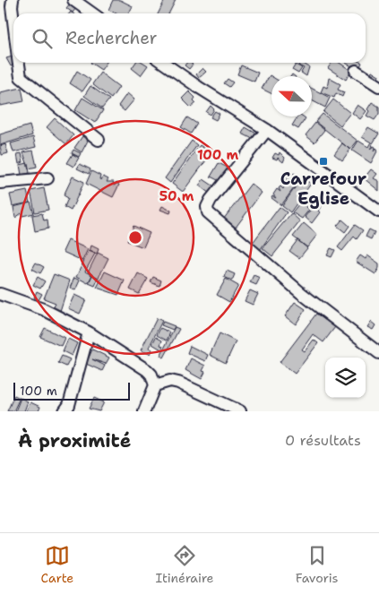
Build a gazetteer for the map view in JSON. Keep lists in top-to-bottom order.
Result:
{
  "places": {
    "transit": ["Carrefour Eglise"]
  },
  "scale_bar": "100 m",
  "north": "left",
  "page": {
    "search": "Rechercher",
    "scale": "100 m",
    "heading": ["À proximité", "0 résultats"],
    "nav": ["Carte", "Itinéraire", "Favoris"]
  },
  "rings": ["100 m", "50 m"]
}
